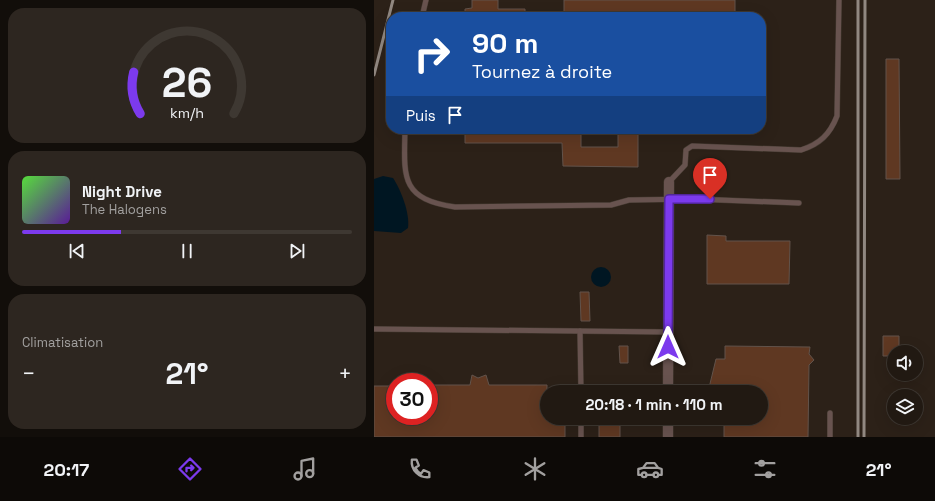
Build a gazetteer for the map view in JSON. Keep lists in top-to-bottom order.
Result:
{
  "page": {
    "turn": ["90 m", "Tournez à droite"],
    "then": "Puis",
    "song": ["Night Drive", "The Halogens"],
    "tile": "Climatisation",
    "heat": ["−", "21°", "+"],
    "limit": "30",
    "trip": "20:18 · 1 min · 110 m",
    "tabs": ["20:17", "21°"],
    "gauge": ["26", "km/h"]
  }
}
